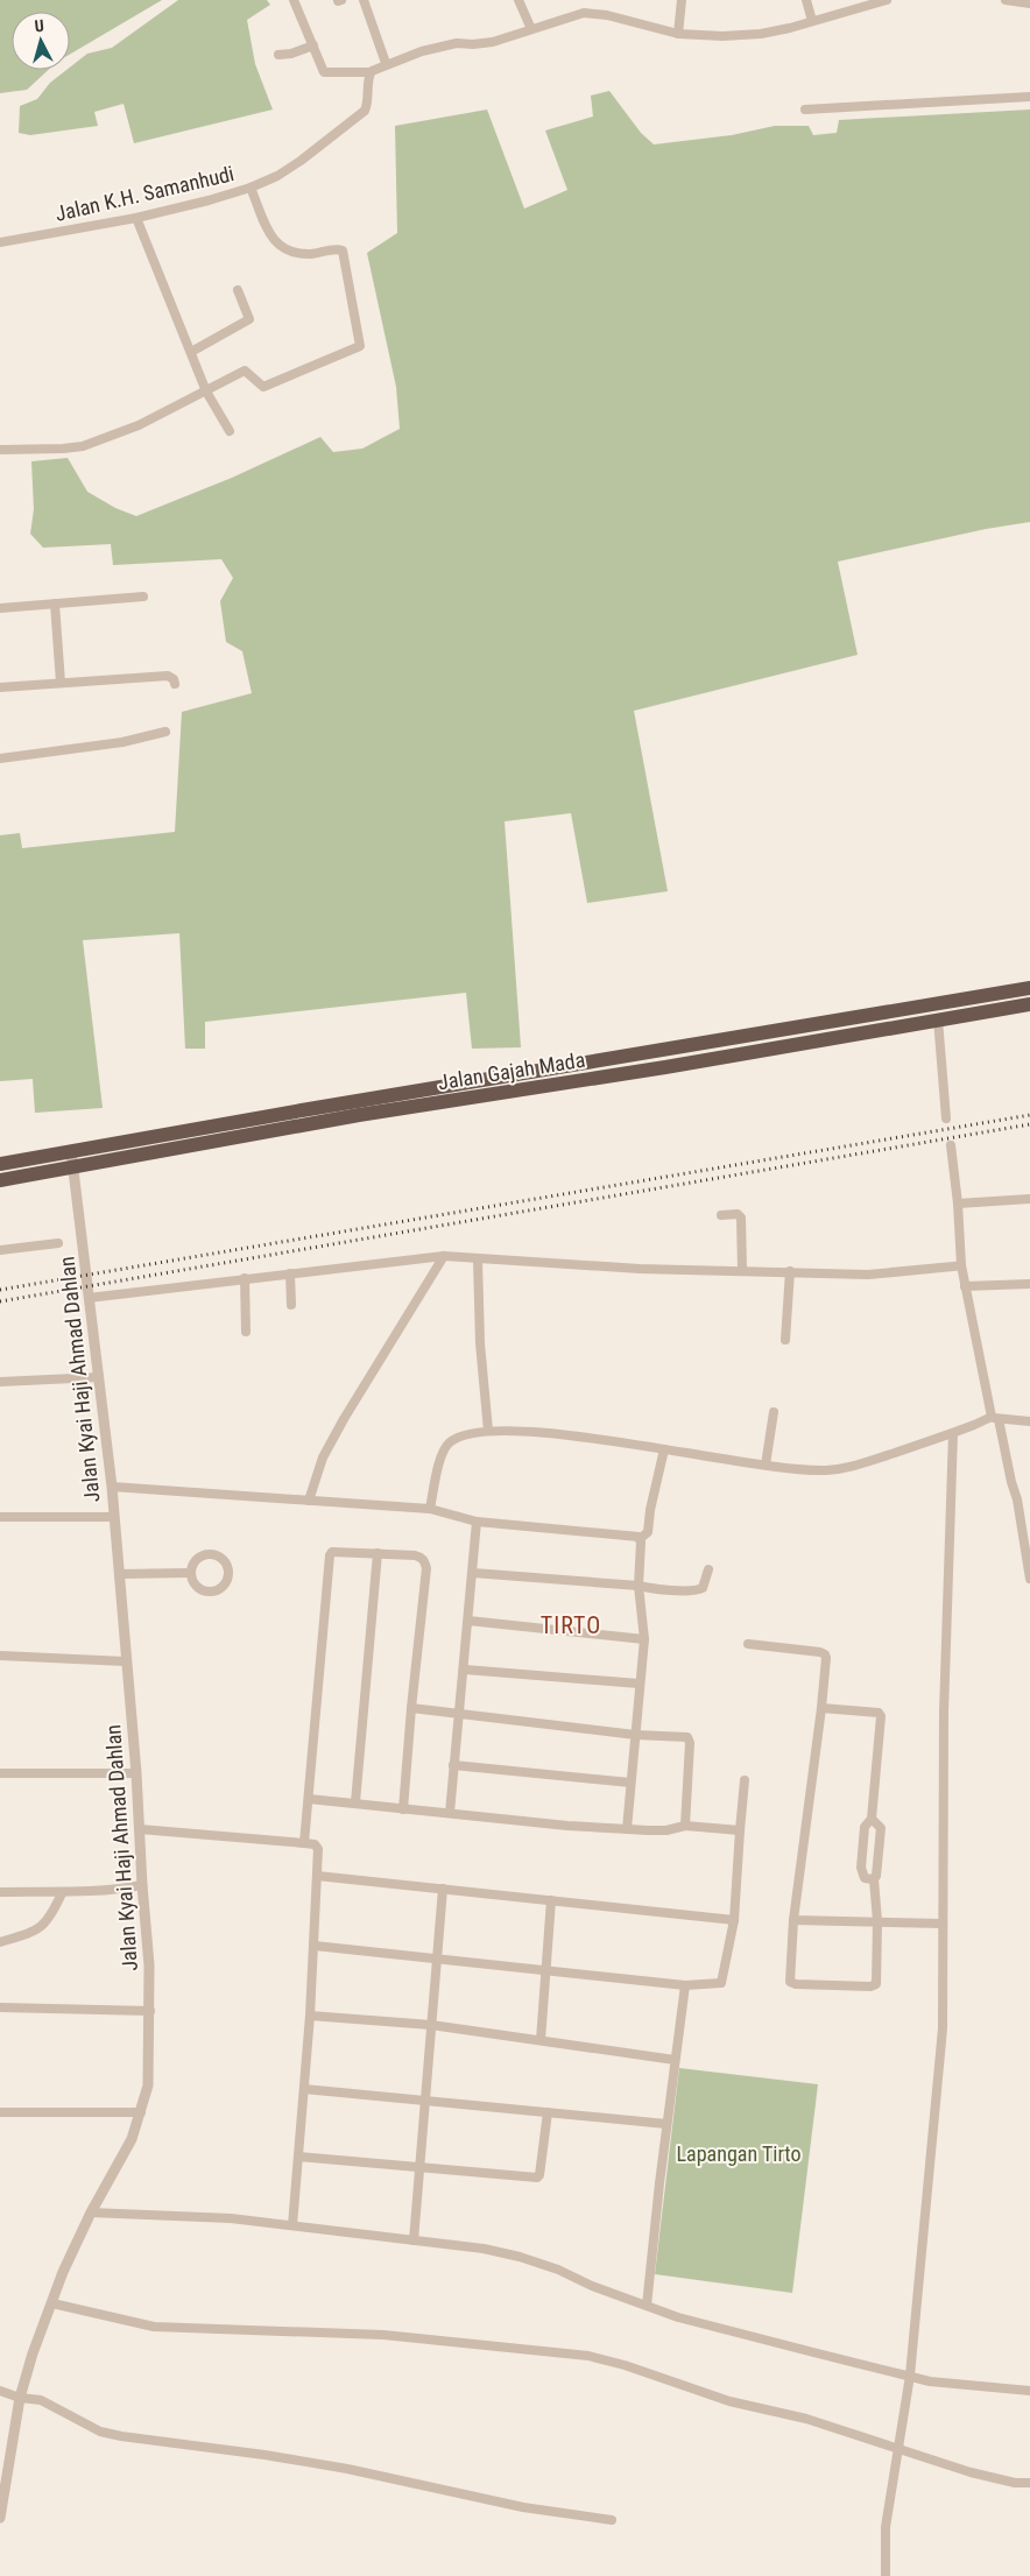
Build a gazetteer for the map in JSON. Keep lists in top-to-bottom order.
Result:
{
  "streets": {
    "highway": ["Jalan Gajah Mada"],
    "street": ["Jalan K.H. Samanhudi", "Jalan Kyai Haji Ahmad Dahlan"]
  },
  "crossings": [
    ["Jalan Gajah Mada", "Jalan Kyai Haji Ahmad Dahlan"]
  ],
  "districts": ["TIRTO"],
  "parks": ["Lapangan Tirto"],
  "north": "top"
}
